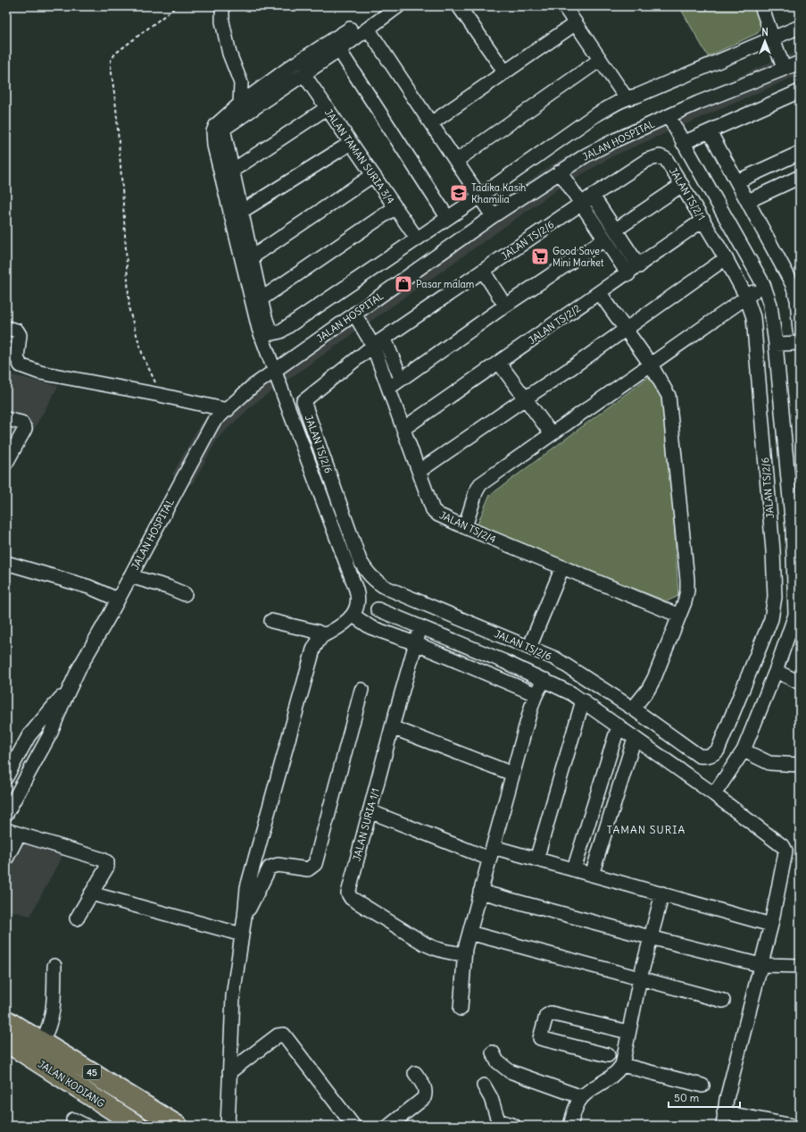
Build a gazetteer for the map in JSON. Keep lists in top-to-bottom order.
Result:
{
  "streets": {
    "highway": ["45", "JALAN KODIANG"],
    "street": [
      "JALAN HOSPITAL",
      "JALAN TAMAN SURIA 3/4",
      "JALAN TS/2/1",
      "JALAN TS/2/6",
      "JALAN TS/2/2",
      "JALAN TS/2/4",
      "JALAN SURIA 1/1"
    ]
  },
  "crossings": [
    ["JALAN HOSPITAL", "JALAN TS/2/4"],
    ["JALAN TS/2/1", "JALAN TS/2/6"],
    ["JALAN TS/2/1", "JALAN TS/2/2"],
    ["JALAN TS/2/6", "JALAN TS/2/4"],
    ["JALAN TS/2/2", "JALAN TS/2/4"]
  ],
  "districts": ["TAMAN SURIA"],
  "places": {
    "school or university": ["Tadika Kasih Khamilia"],
    "supermarket": ["Good Save Mini Market"],
    "shop": ["Pasar malam"]
  },
  "scale_bar": "50 m",
  "north": "top"
}
